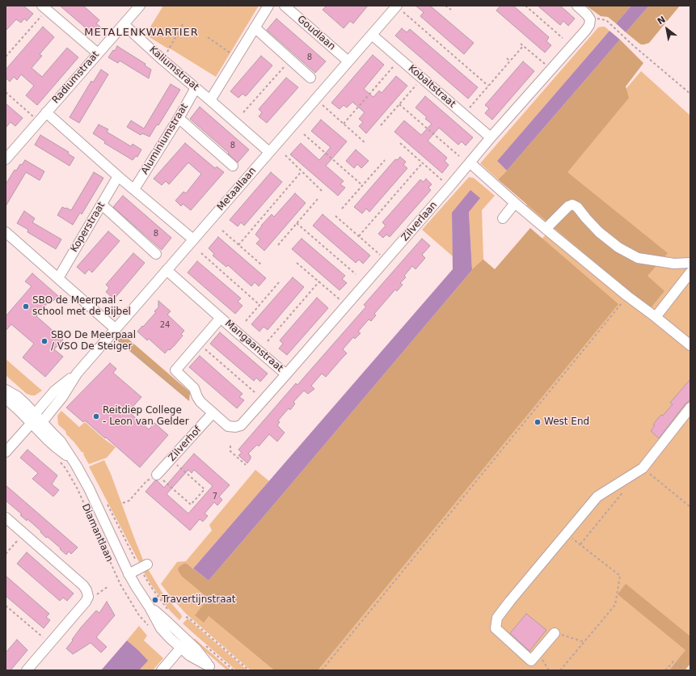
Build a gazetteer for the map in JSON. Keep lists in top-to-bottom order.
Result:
{
  "streets": {
    "street": [
      "Goudlaan",
      "Kaliumstraat",
      "Radiumstraat",
      "Kobaltstraat",
      "Aluminiumstraat",
      "Metaallaan",
      "Zilverlaan",
      "Koperstraat",
      "Mangaanstraat",
      "Zilverhof",
      "Diamantlaan"
    ]
  },
  "crossings": [
    ["Goudlaan", "Metaallaan"],
    ["Kaliumstraat", "Radiumstraat"],
    ["Kaliumstraat", "Aluminiumstraat"],
    ["Kaliumstraat", "Metaallaan"],
    ["Kobaltstraat", "Metaallaan"],
    ["Kobaltstraat", "Zilverlaan"],
    ["Metaallaan", "Mangaanstraat"],
    ["Metaallaan", "Diamantlaan"],
    ["Zilverlaan", "Mangaanstraat"],
    ["Mangaanstraat", "Zilverhof"]
  ],
  "districts": ["METALENKWARTIER"],
  "places": [
    "SBO de Meerpaal - school met de Bijbel",
    "SBO De Meerpaal / VSO De Steiger",
    "Reitdiep College - Leon van Gelder",
    "West End",
    "Travertijnstraat"
  ],
  "house_numbers": [
    "8",
    "8",
    "8",
    "24",
    "7"
  ],
  "north": "top left"
}
